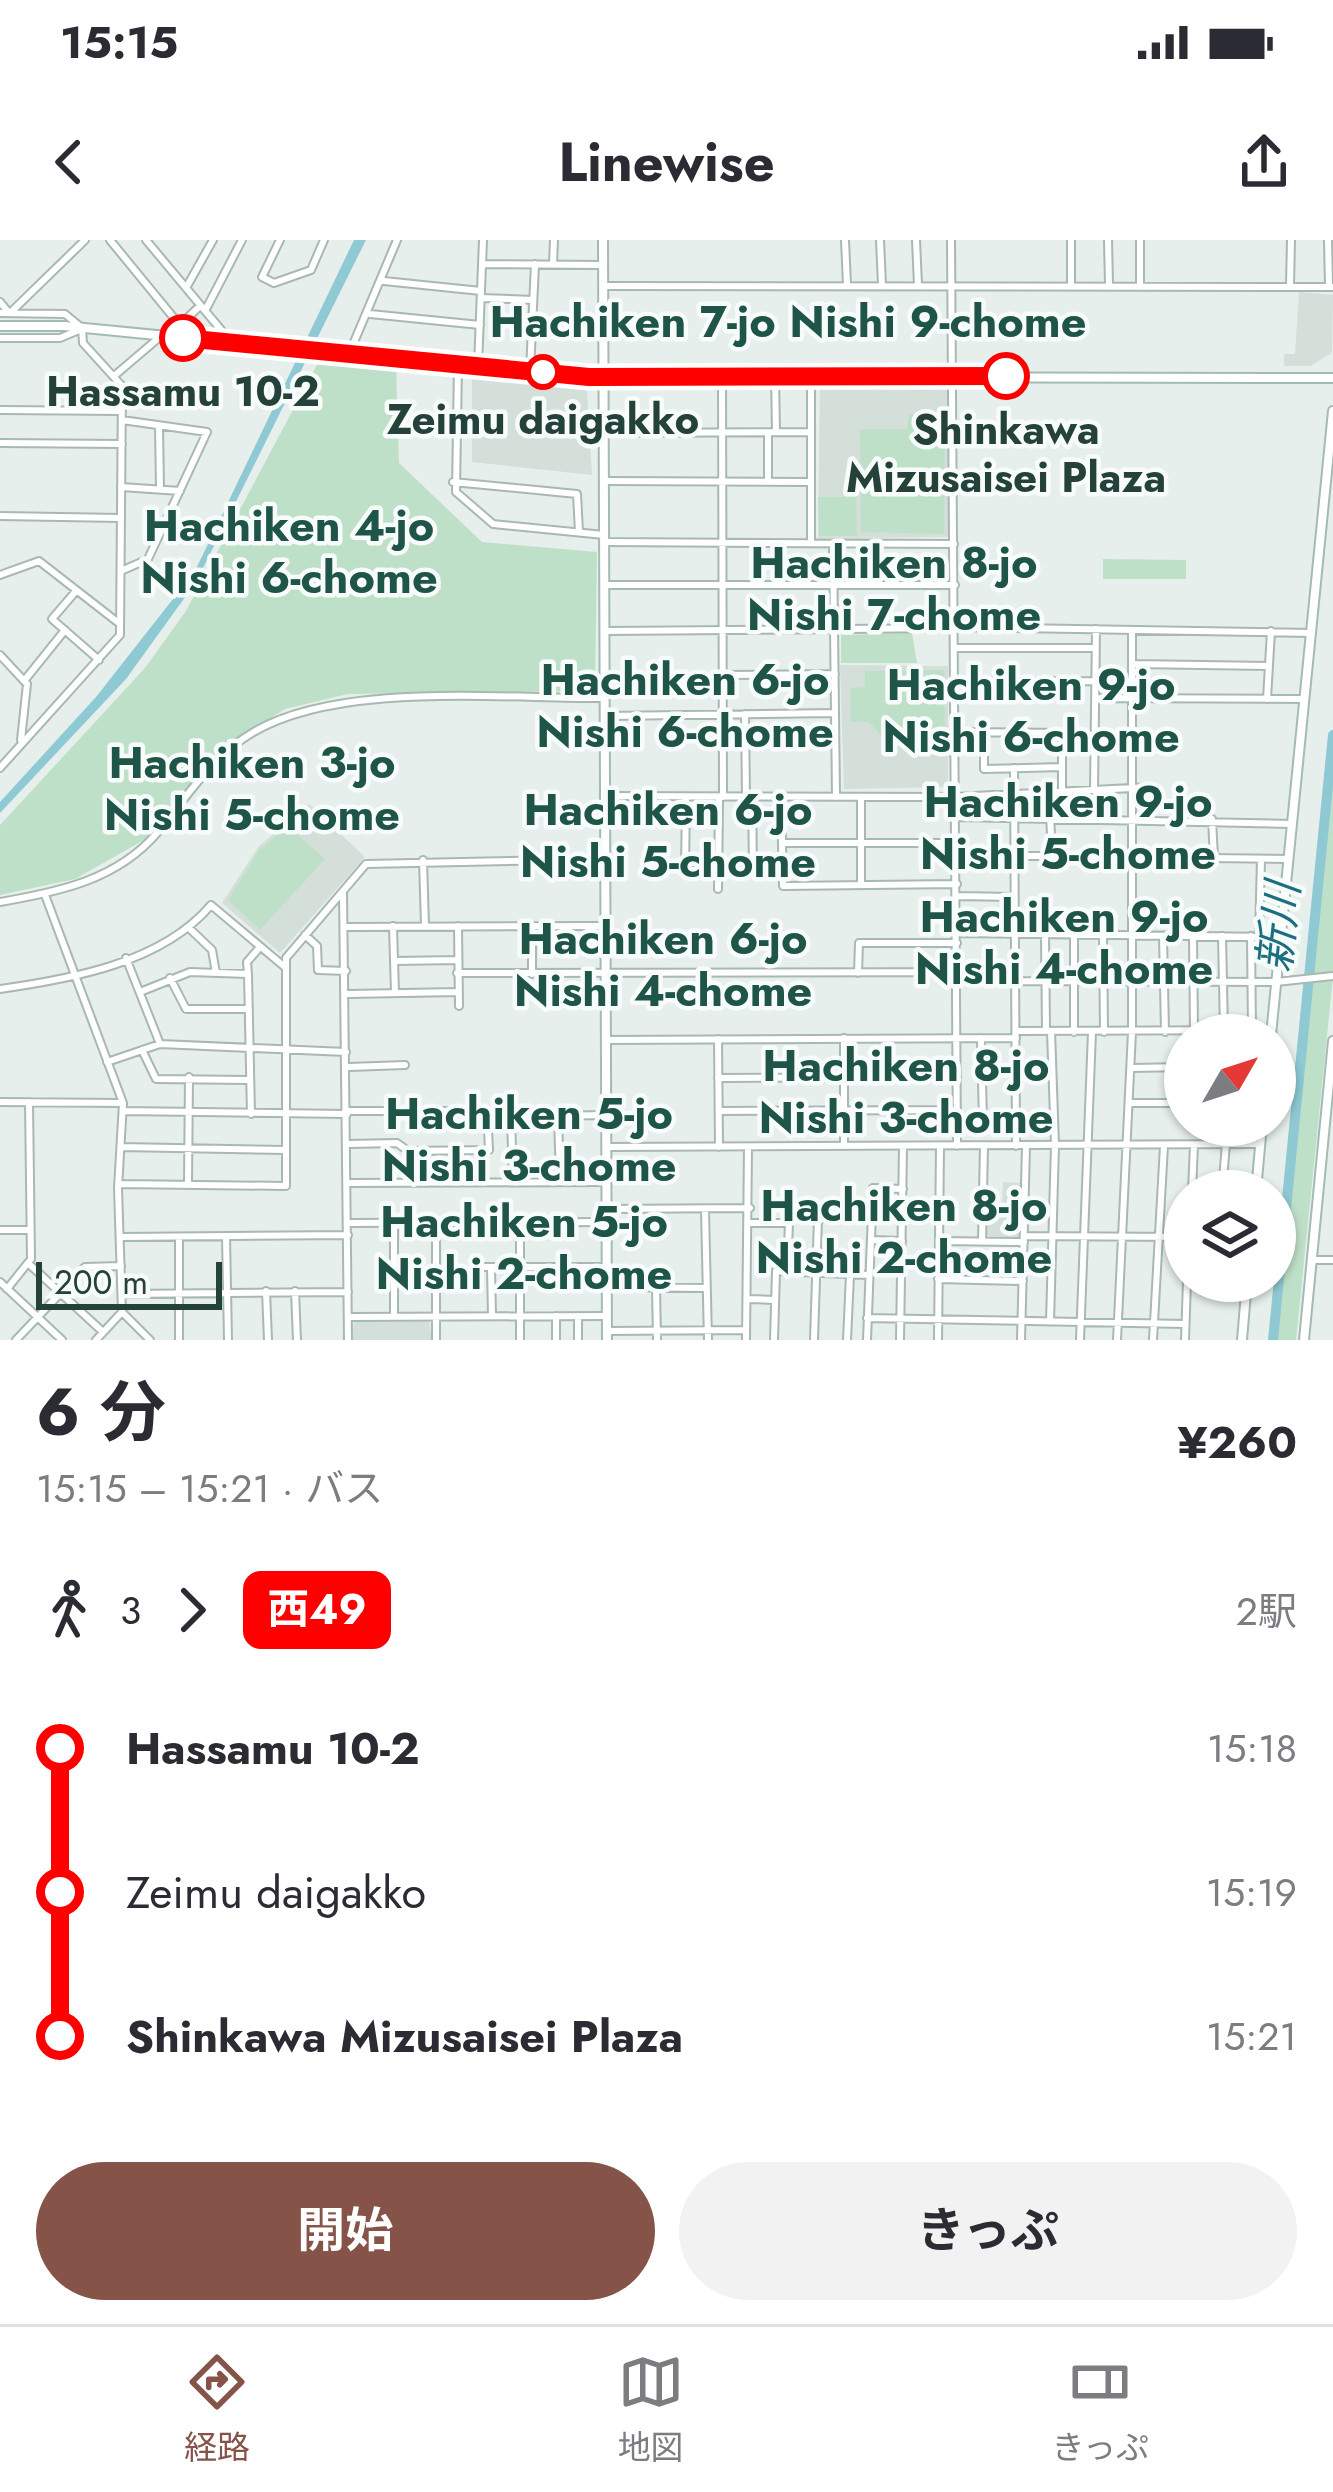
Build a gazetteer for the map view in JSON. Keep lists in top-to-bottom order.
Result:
{
  "districts": [
    "Hachiken 7-jo Nishi 9-chome",
    "Hachiken 4-jo Nishi 6-chome",
    "Hachiken 8-jo Nishi 7-chome",
    "Hachiken 6-jo Nishi 6-chome",
    "Hachiken 9-jo Nishi 6-chome",
    "Hachiken 3-jo Nishi 5-chome",
    "Hachiken 9-jo Nishi 5-chome",
    "Hachiken 6-jo Nishi 5-chome",
    "Hachiken 9-jo Nishi 4-chome",
    "Hachiken 6-jo Nishi 4-chome",
    "Hachiken 8-jo Nishi 3-chome",
    "Hachiken 5-jo Nishi 3-chome",
    "Hachiken 8-jo Nishi 2-chome",
    "Hachiken 5-jo Nishi 2-chome"
  ],
  "water": ["新川"],
  "places": ["Hassamu 10-2", "Zeimu daigakko", "Shinkawa Mizusaisei Plaza"],
  "lines": ["bus line 西49"],
  "scale_bar": "200 m",
  "north": "top right",
  "page": {
    "status": "15:15",
    "header": "Linewise",
    "scale": "200 m",
    "heading": ["6 分", "15:15 – 15:21 · バス", "¥260"],
    "legs": ["3", "西49", "2駅"],
    "list": [
      {
        "name": "Hassamu 10-2",
        "value": "15:18"
      },
      {
        "name": "Zeimu daigakko",
        "value": "15:19"
      },
      {
        "name": "Shinkawa Mizusaisei Plaza",
        "value": "15:21"
      }
    ],
    "buttons": ["開始", "きっぷ"],
    "tabs": ["経路", "地図", "きっぷ"]
  }
}
